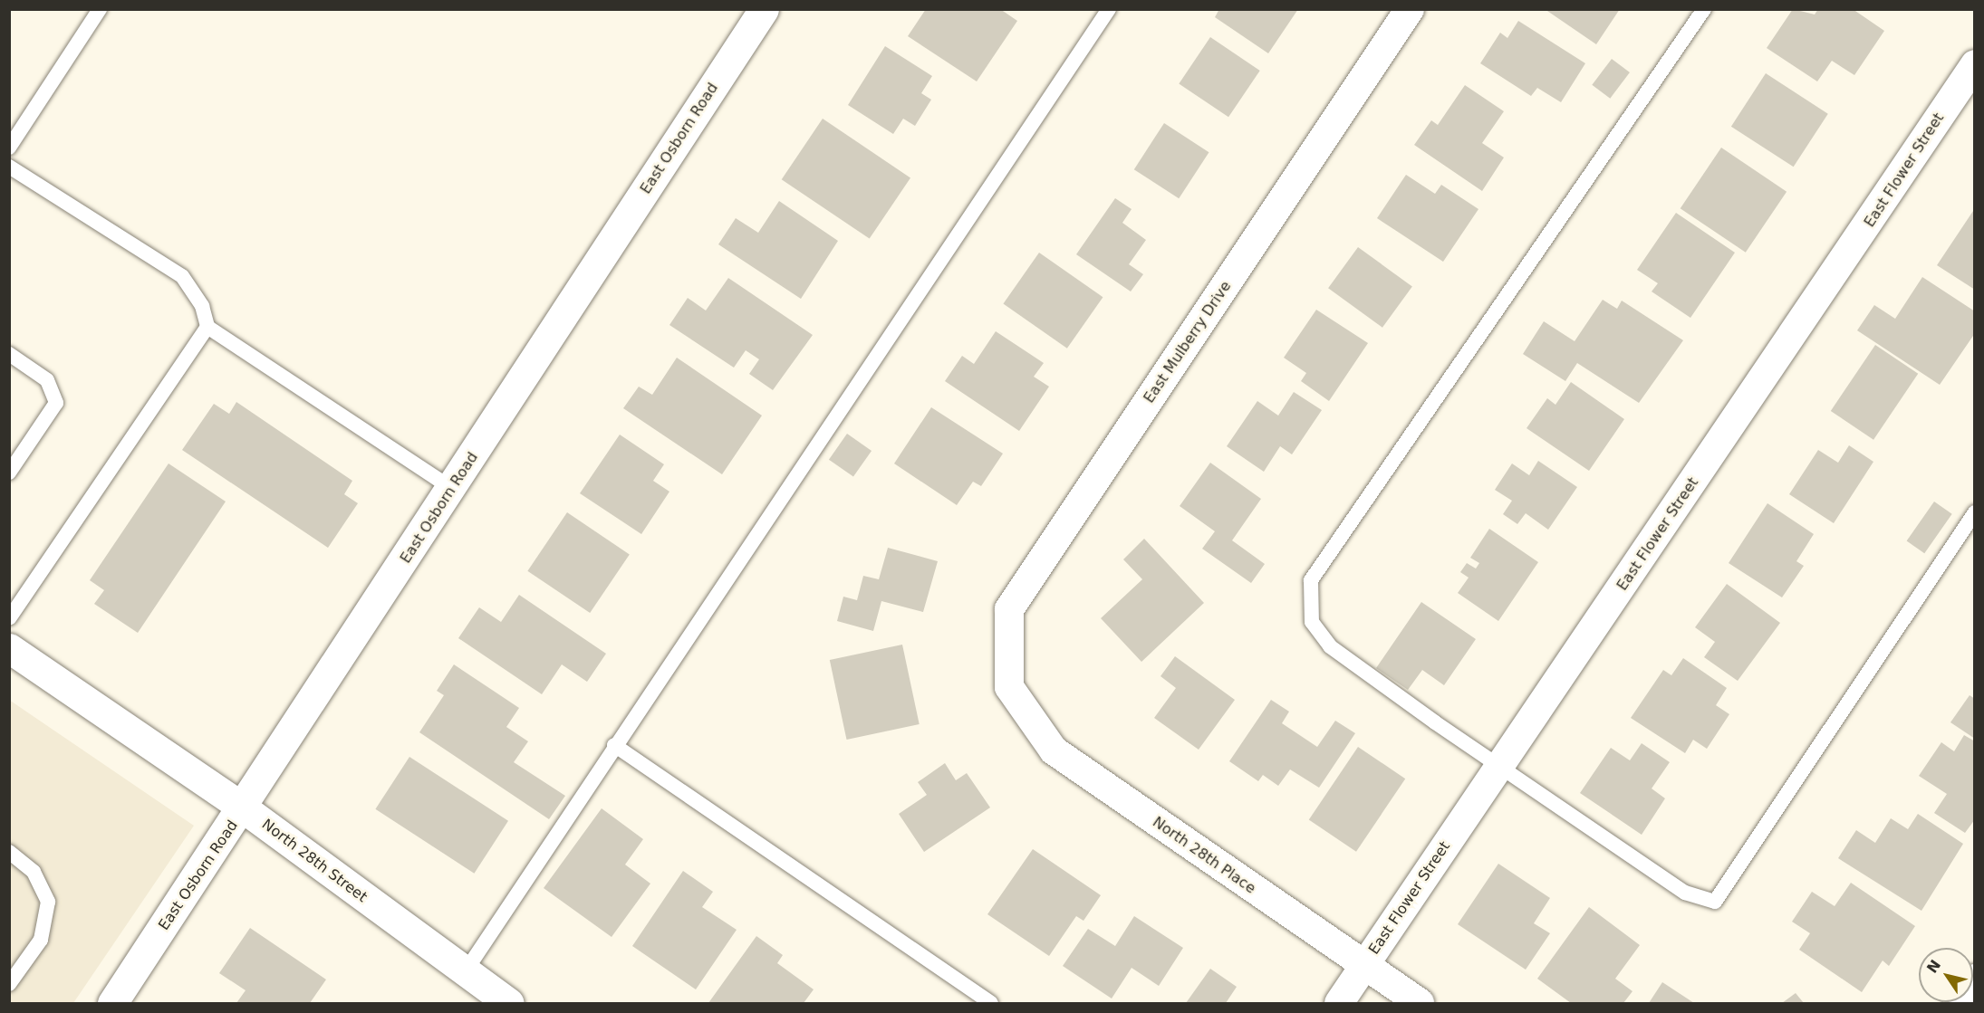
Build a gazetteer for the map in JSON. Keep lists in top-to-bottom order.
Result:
{
  "streets": {
    "main road": ["East Osborn Road", "North 28th Street"],
    "street": ["East Flower Street", "East Mulberry Drive", "North 28th Place"]
  },
  "crossings": [
    ["East Osborn Road", "North 28th Street"],
    ["East Flower Street", "North 28th Place"],
    ["East Mulberry Drive", "North 28th Place"]
  ],
  "north": "top left"
}
